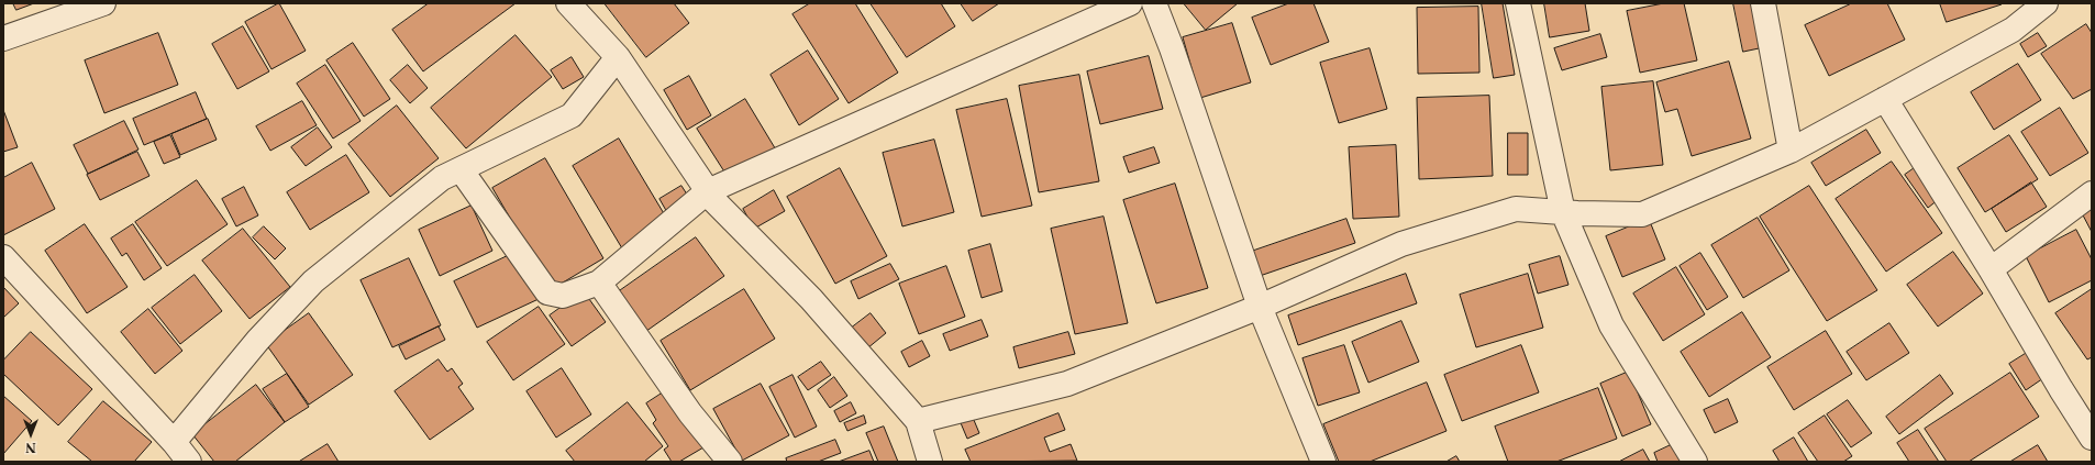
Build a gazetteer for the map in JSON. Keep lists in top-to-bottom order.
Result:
{
  "north": "bottom"
}
